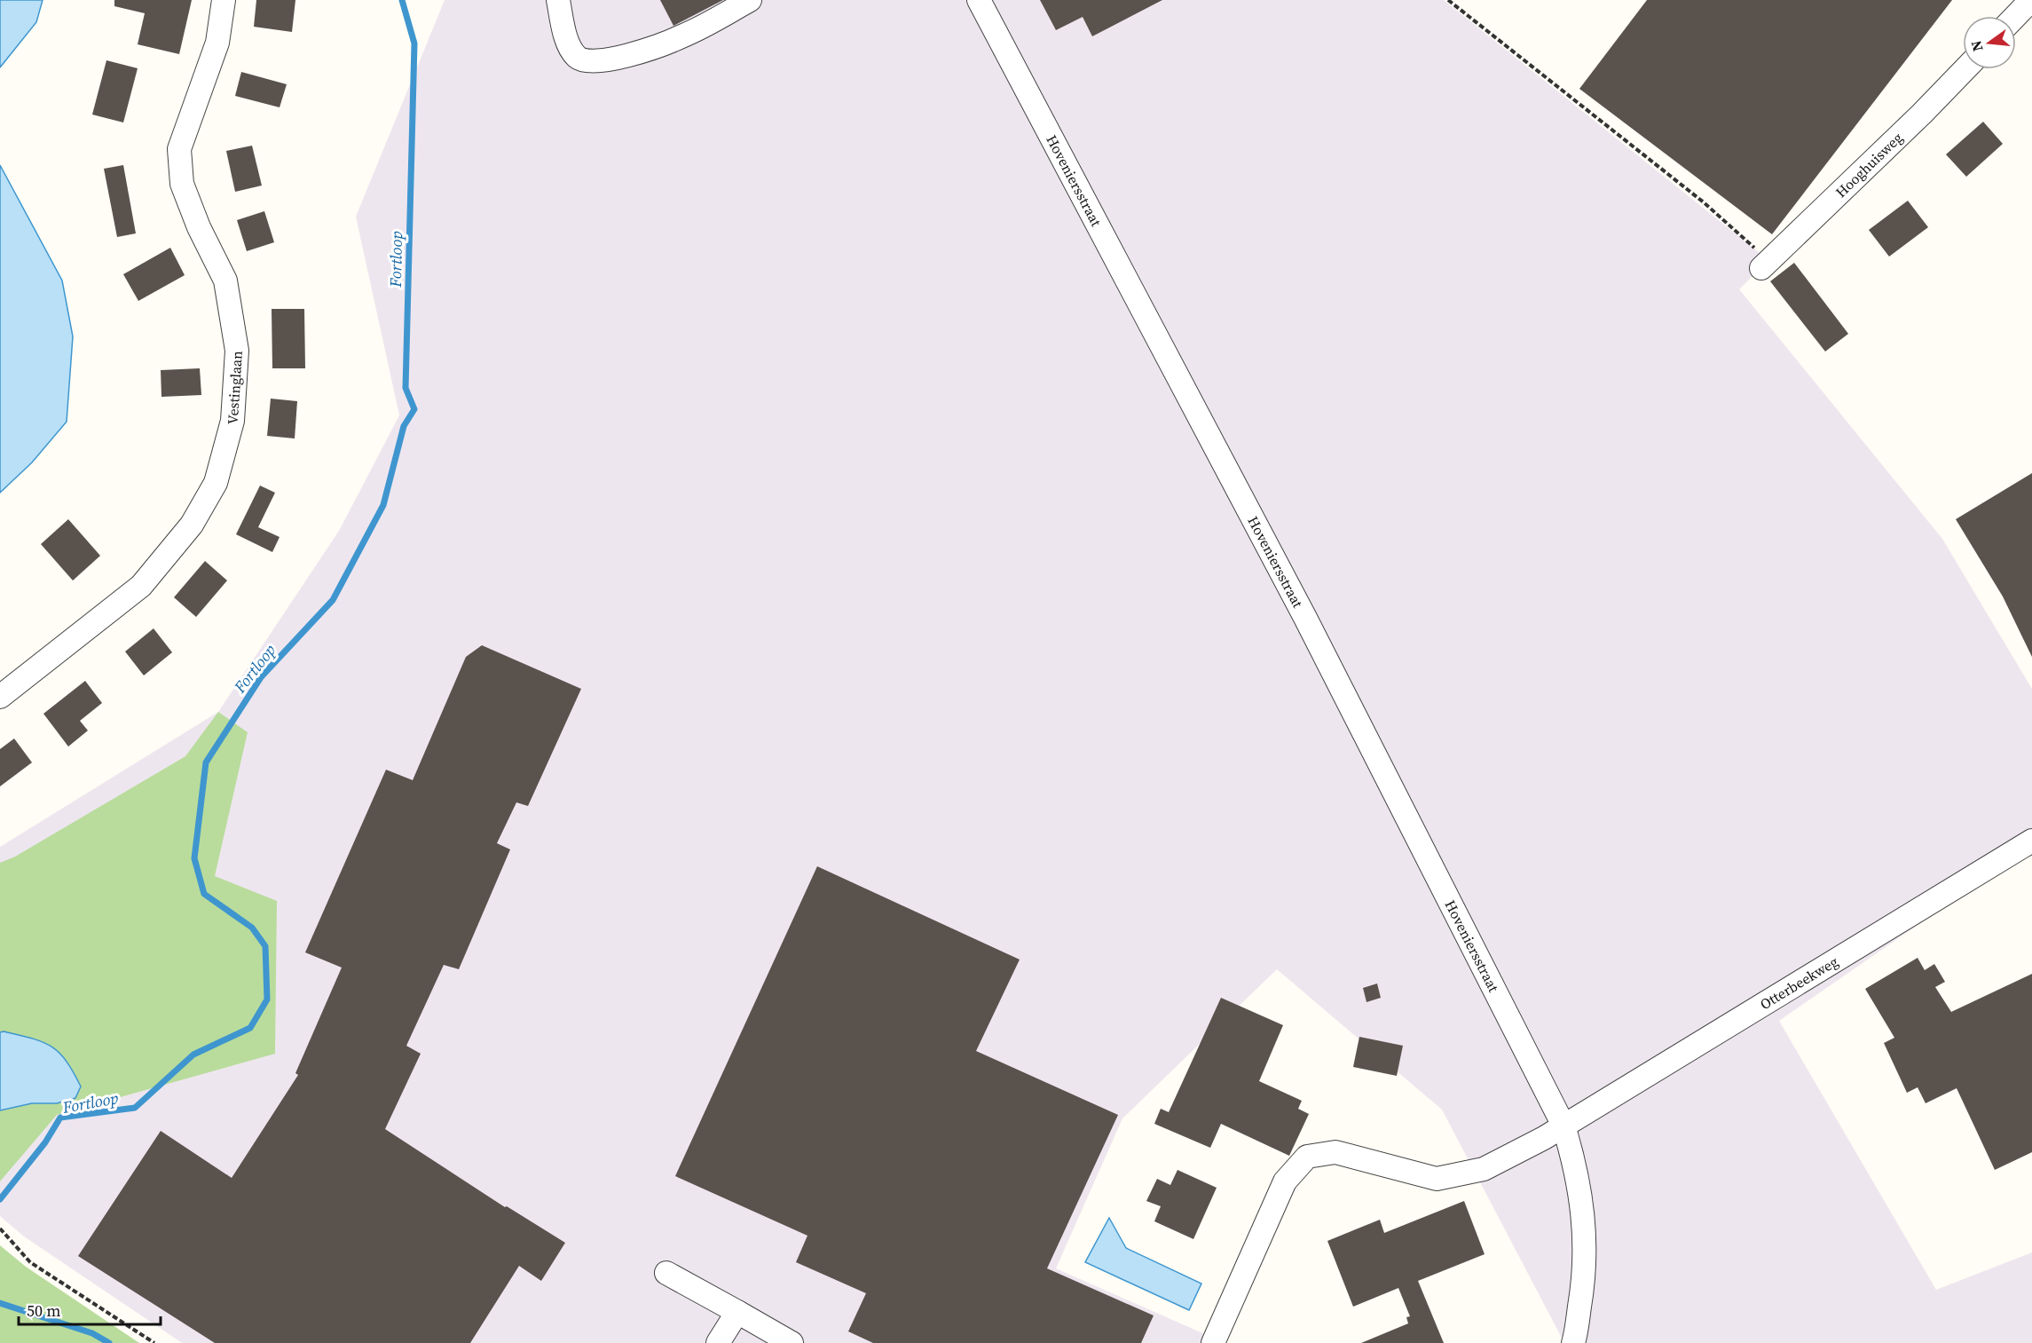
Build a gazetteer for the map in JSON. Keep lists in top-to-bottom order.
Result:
{
  "streets": {
    "street": [
      "Hooghuisweg",
      "Hoveniersstraat",
      "Vestinglaan",
      "Otterbeekweg"
    ]
  },
  "crossings": [
    ["Hoveniersstraat", "Otterbeekweg"]
  ],
  "water": ["Fortloop"],
  "scale_bar": "50 m",
  "north": "left"
}
